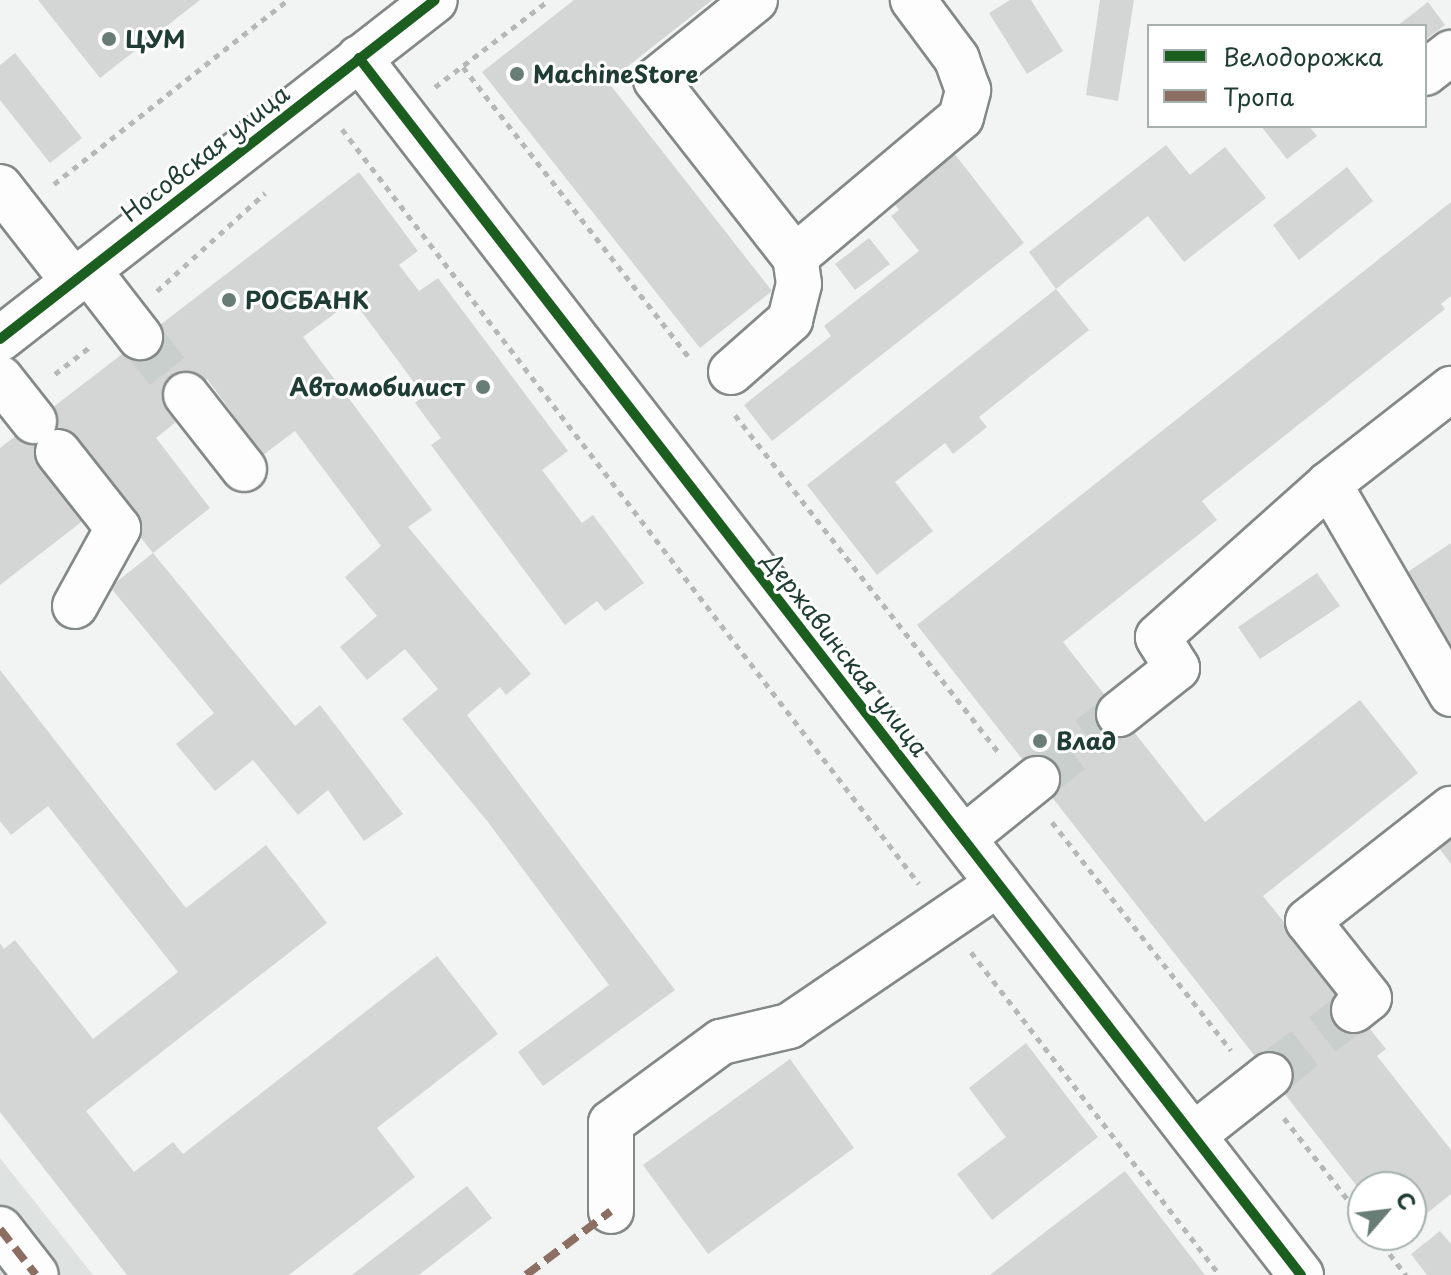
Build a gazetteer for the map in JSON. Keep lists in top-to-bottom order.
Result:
{
  "streets": {
    "street": ["Носовская улица", "Державинская улица"]
  },
  "crossings": [
    ["Носовская улица", "Державинская улица"]
  ],
  "places": [
    "ЦУМ",
    "MachineStore",
    "РОСБАНК",
    "Автомобилист",
    "Влад"
  ],
  "legend": ["Велодорожка", "Тропа"],
  "north": "top right"
}
